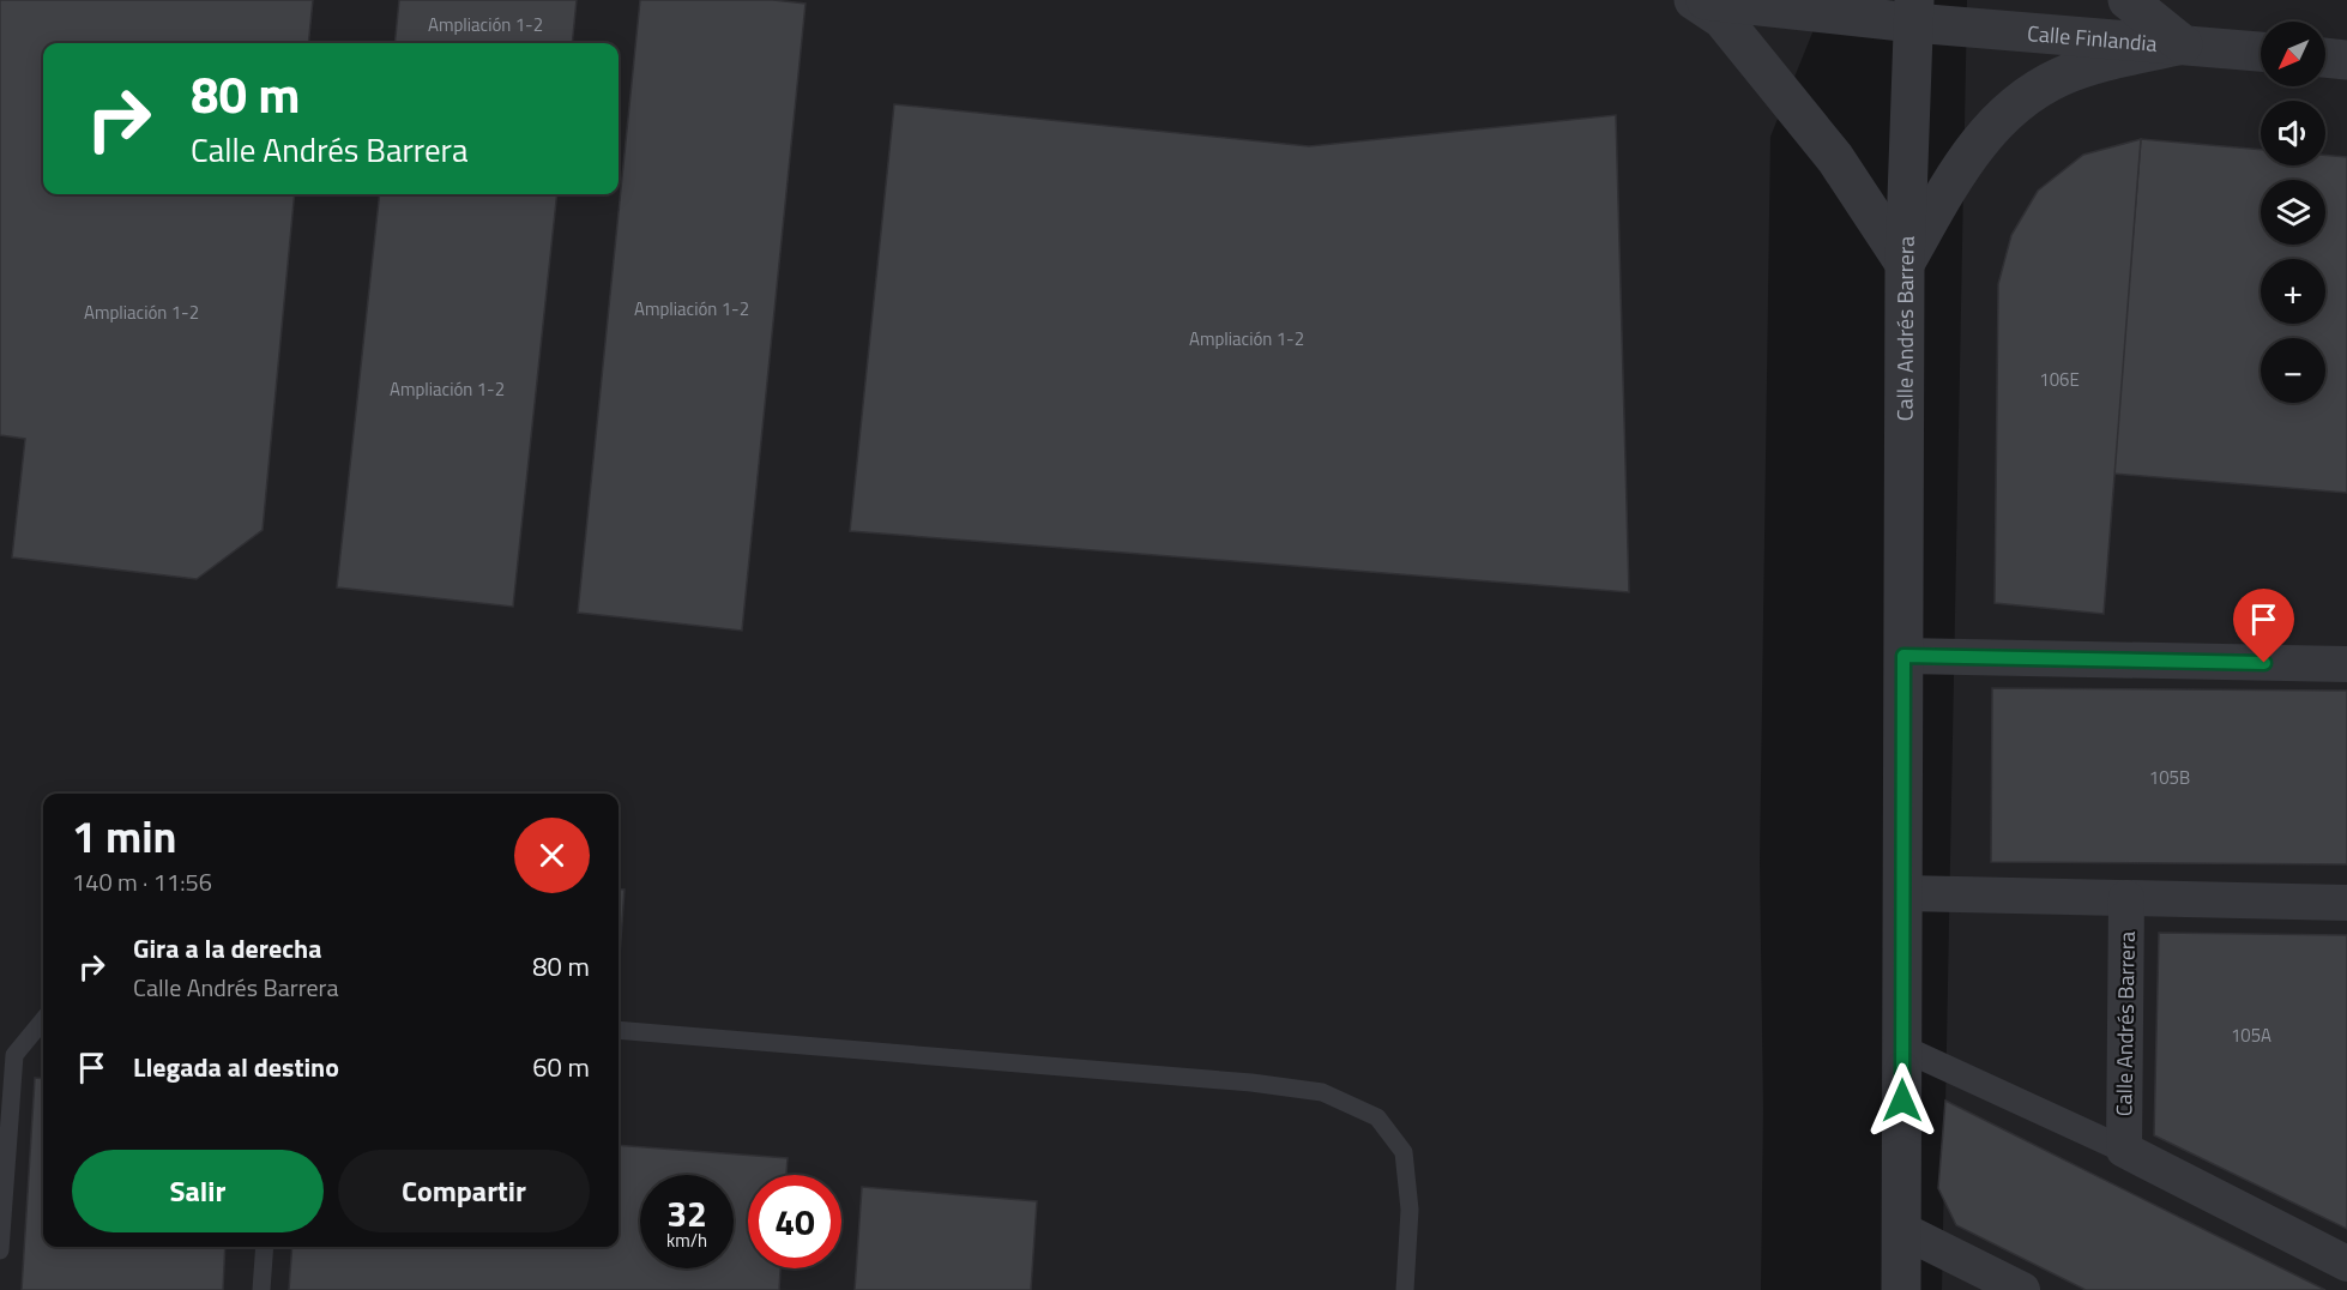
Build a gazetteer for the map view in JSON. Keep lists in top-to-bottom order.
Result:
{
  "streets": {
    "street": ["Calle Finlandia", "Calle Andrés Barrera"]
  },
  "crossings": [
    ["Calle Finlandia", "Calle Andrés Barrera"]
  ],
  "house_numbers": [
    "Ampliación 1-2",
    "Ampliación 1-2",
    "Ampliación 1-2",
    "Ampliación 1-2",
    "106E",
    "Ampliación 1-2",
    "105B",
    "105A"
  ],
  "north": "bottom left",
  "page": {
    "map_buttons": ["+", "−"],
    "turn": ["80 m", "Calle Andrés Barrera"],
    "heading": ["1 min", "140 m · 11:56"],
    "list": [
      {
        "name": "Gira a la derecha",
        "note": "Calle Andrés Barrera",
        "value": "80 m"
      },
      {
        "name": "Llegada al destino",
        "value": "60 m"
      }
    ],
    "buttons": ["Salir", "Compartir"],
    "speed": "32 km/h",
    "limit": "40"
  }
}
